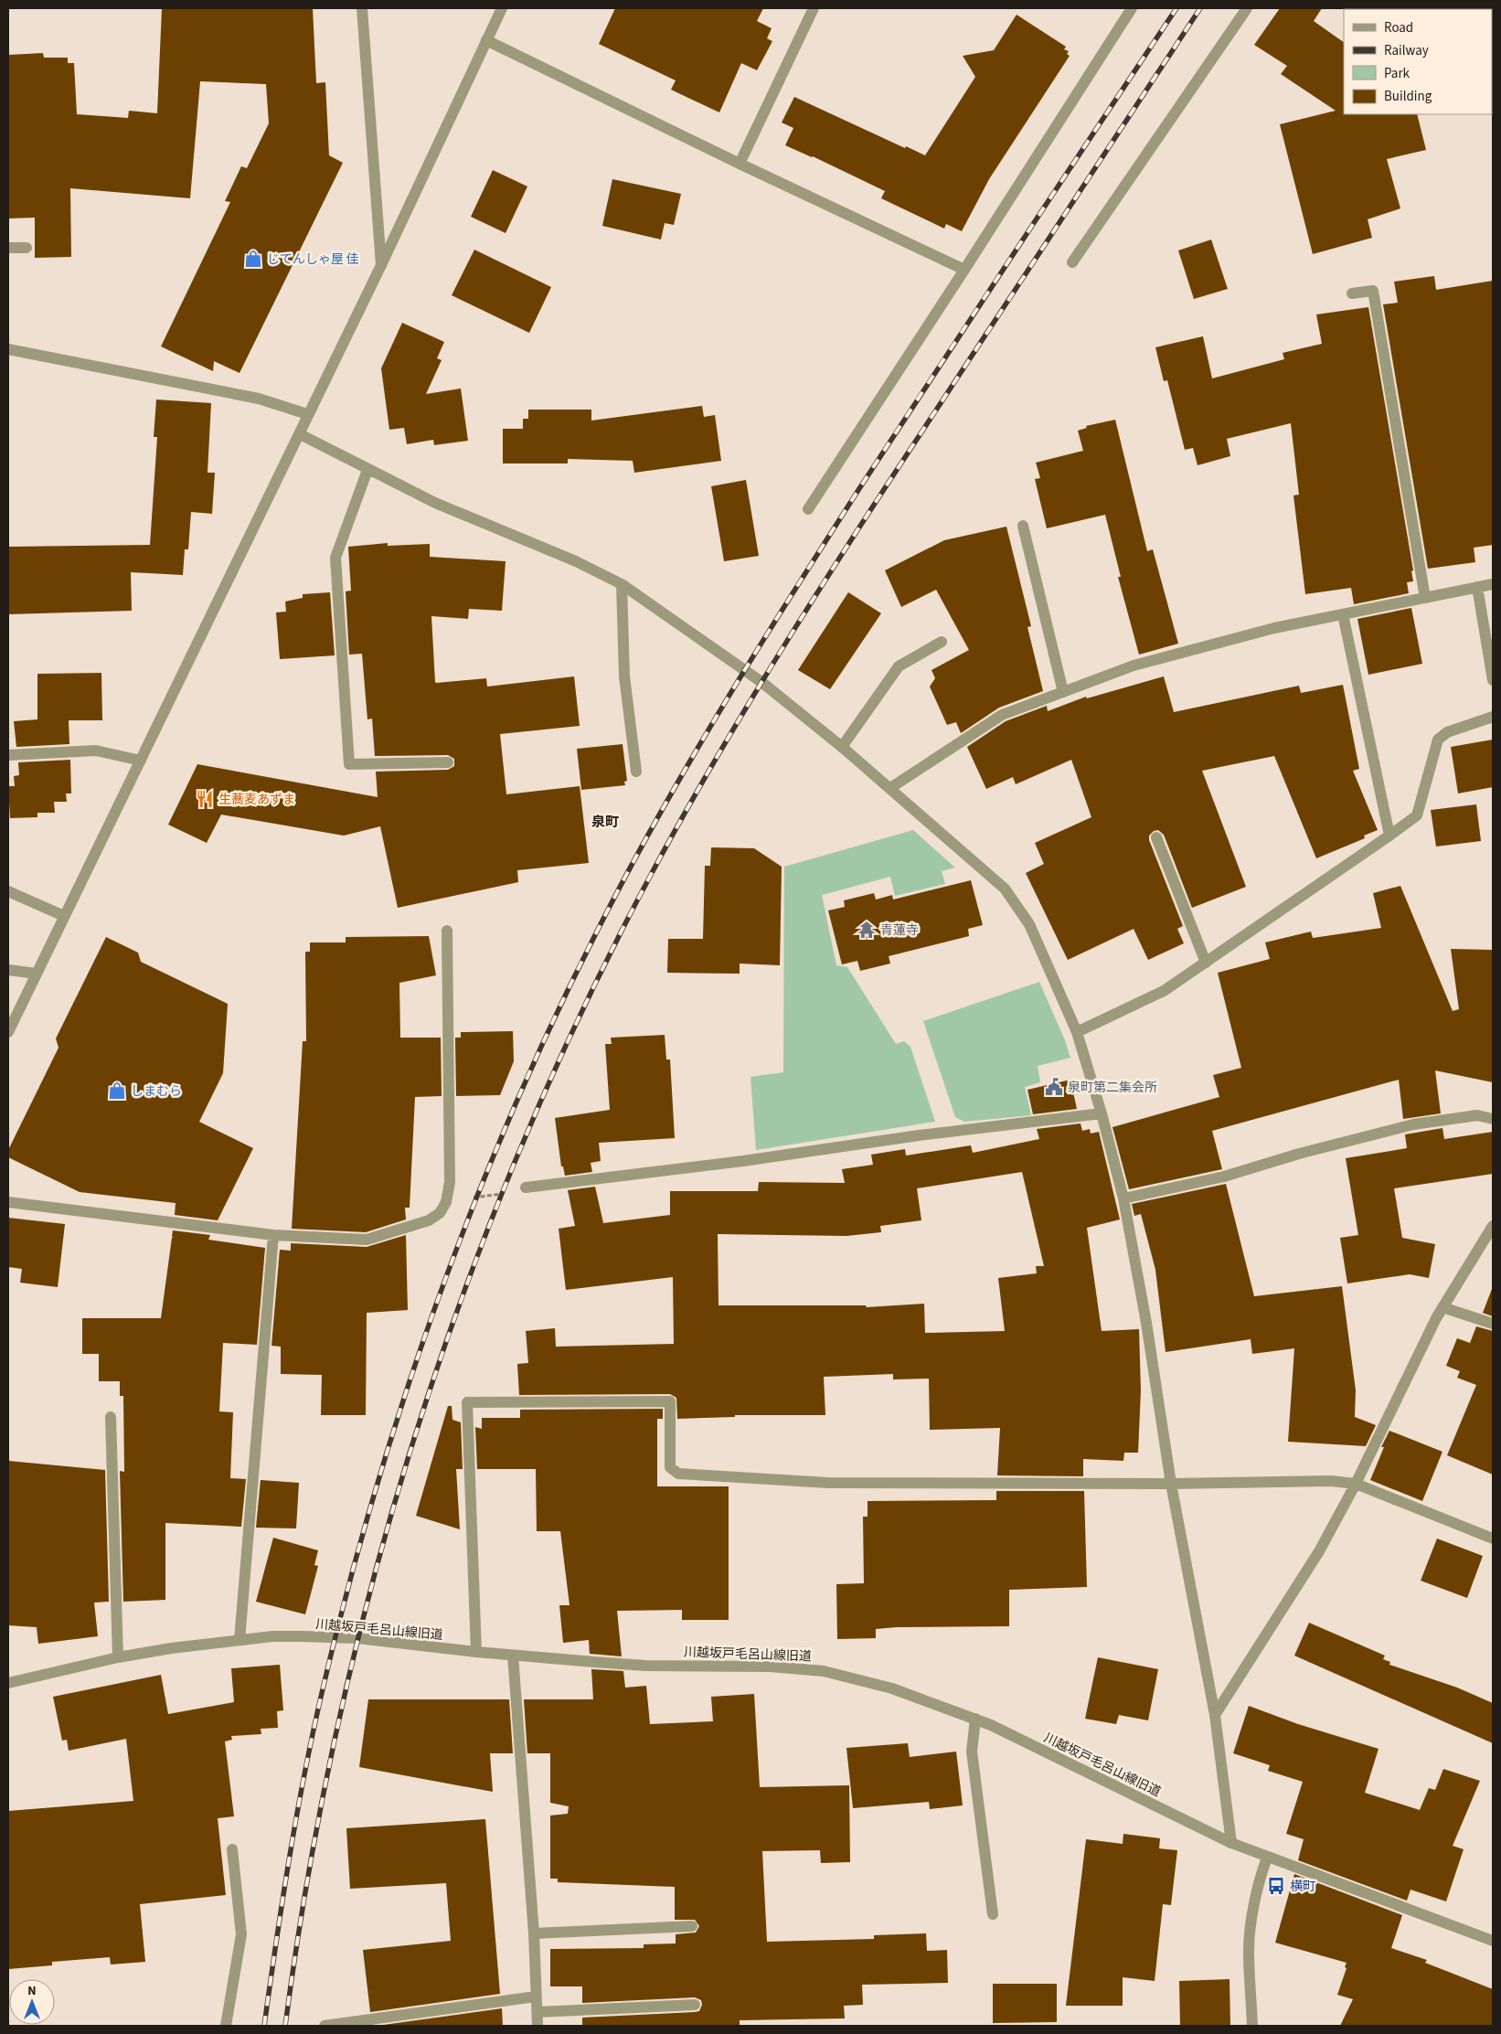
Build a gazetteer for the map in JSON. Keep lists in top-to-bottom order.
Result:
{
  "streets": {
    "street": ["川越坂戸毛呂山線旧道"]
  },
  "districts": ["泉町"],
  "places": {
    "shop": ["じてんしゃ屋 佳", "しまむら"],
    "restaurant": ["生蕎麦あずま"],
    "temple": ["青蓮寺"],
    "public building": ["泉町第二集会所"],
    "bus stop": ["横町"]
  },
  "legend": [
    "Road",
    "Railway",
    "Park",
    "Building"
  ],
  "north": "top"
}
